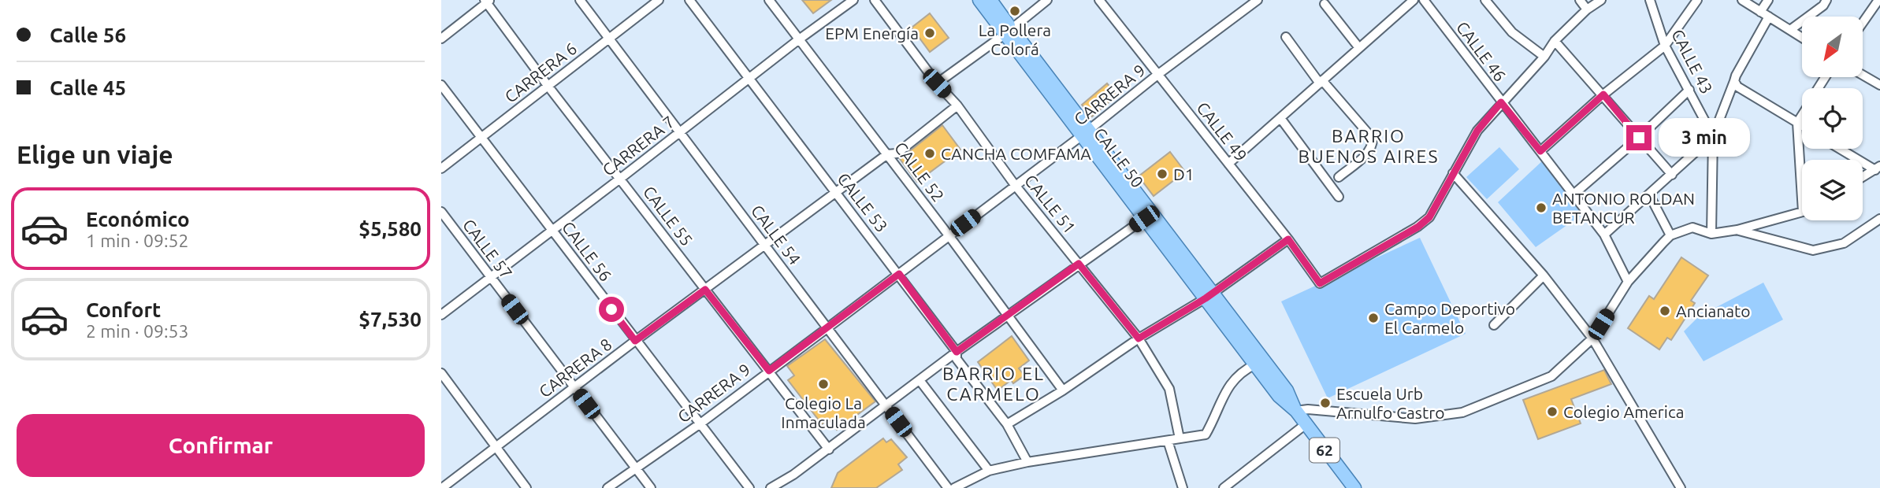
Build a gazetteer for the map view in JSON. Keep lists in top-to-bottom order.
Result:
{
  "streets": {
    "main road": ["CALLE 50", "62"],
    "street": [
      "CALLE 46",
      "CALLE 43",
      "CARRERA 6",
      "CARRERA 9",
      "CALLE 49",
      "CARRERA 7",
      "CALLE 52",
      "CALLE 53",
      "CALLE 51",
      "CALLE 55",
      "CALLE 54",
      "CALLE 57",
      "CALLE 56",
      "CARRERA 8"
    ]
  },
  "crossings": [
    ["CARRERA 6", "CALLE 55"],
    ["CARRERA 6", "CALLE 54"],
    ["CARRERA 6", "CALLE 56"],
    ["CARRERA 9", "CALLE 49"],
    ["CARRERA 9", "CALLE 50"],
    ["CARRERA 9", "CALLE 52"],
    ["CARRERA 9", "CALLE 53"],
    ["CARRERA 9", "CALLE 51"],
    ["CARRERA 9", "CALLE 55"],
    ["CARRERA 9", "CALLE 54"],
    ["CARRERA 9", "CALLE 57"],
    ["CARRERA 9", "CALLE 56"],
    ["CARRERA 7", "CALLE 52"],
    ["CARRERA 7", "CALLE 53"],
    ["CARRERA 7", "CALLE 55"],
    ["CARRERA 7", "CALLE 54"],
    ["CARRERA 7", "CALLE 57"],
    ["CARRERA 7", "CALLE 56"],
    ["CALLE 52", "CARRERA 8"],
    ["CALLE 53", "CARRERA 8"],
    ["CALLE 51", "CARRERA 8"],
    ["CALLE 55", "CARRERA 8"],
    ["CALLE 54", "CARRERA 8"],
    ["CALLE 57", "CARRERA 8"],
    ["CALLE 56", "CARRERA 8"]
  ],
  "districts": ["BARRIO BUENOS AIRES", "BARRIO EL CARMELO"],
  "places": [
    "La Pollera Colorá",
    "EPM Energía",
    "CANCHA COMFAMA",
    "D1",
    "ANTONIO ROLDAN BETANCUR",
    "Ancianato",
    "Campo Deportivo El Carmelo",
    "Colegio La Inmaculada",
    "Escuela Urb Arnulfo Castro",
    "Colegio America"
  ],
  "north": "bottom left",
  "page": {
    "banner": ["Calle 56", "Calle 45"],
    "bubble": "3 min",
    "heading": "Elige un viaje",
    "list": [
      {
        "name": "Económico",
        "note": "1 min · 09:52",
        "value": "$5,580"
      },
      {
        "name": "Confort",
        "note": "2 min · 09:53",
        "value": "$7,530"
      }
    ],
    "buttons": "Confirmar"
  }
}
